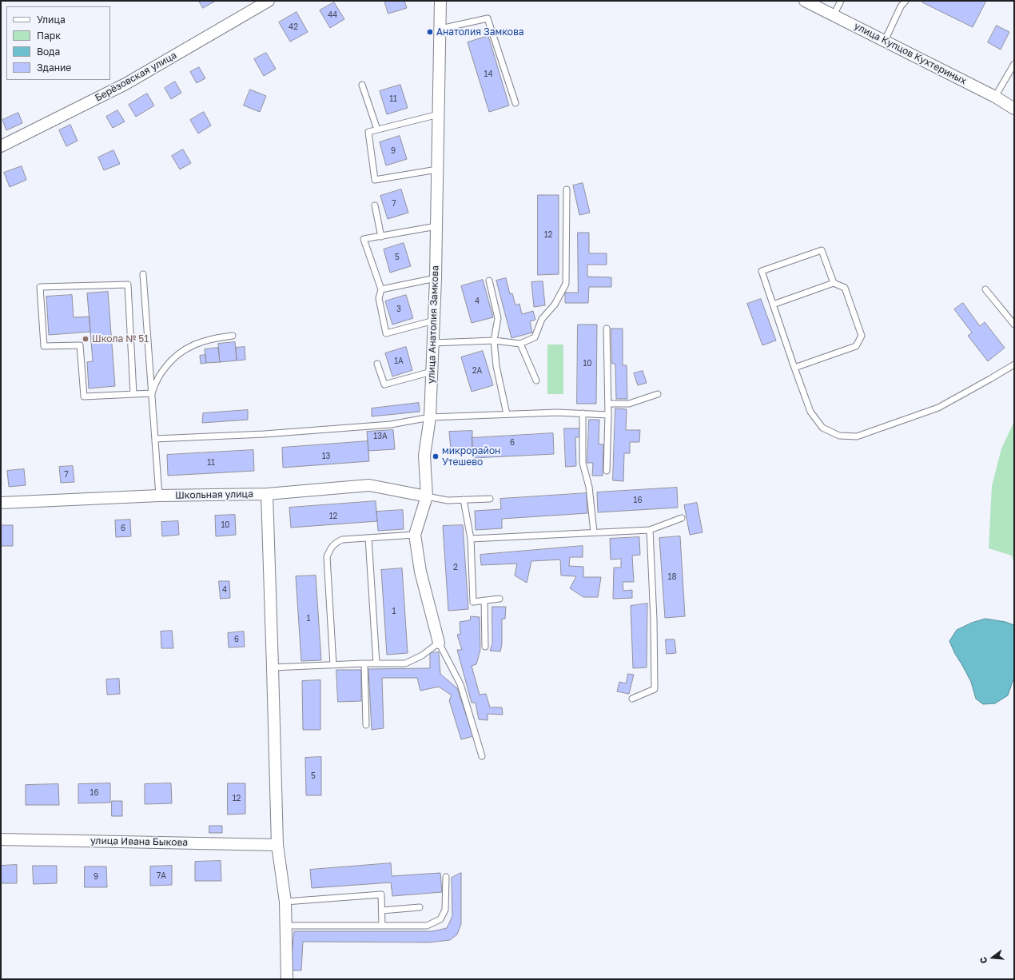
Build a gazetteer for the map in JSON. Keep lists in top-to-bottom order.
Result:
{
  "streets": {
    "street": [
      "улица Купцов Кухтериных",
      "Берёзовская улица",
      "улица Анатолия Замкова",
      "Школьная улица",
      "улица Ивана Быкова"
    ]
  },
  "crossings": [
    ["улица Анатолия Замкова", "Школьная улица"]
  ],
  "places": ["Анатолия Замкова", "Школа № 51", "микрорайон Утешево"],
  "house_numbers": [
    "44",
    "42",
    "14",
    "11",
    "9",
    "7",
    "12",
    "5",
    "4",
    "3",
    "1А",
    "10",
    "2А",
    "13А",
    "6",
    "13",
    "11",
    "7",
    "16",
    "12",
    "10",
    "6",
    "2",
    "18",
    "4",
    "1",
    "1",
    "6",
    "5",
    "16",
    "12",
    "7А",
    "9"
  ],
  "legend": [
    "Улица",
    "Парк",
    "Вода",
    "Здание"
  ],
  "north": "left"
}
